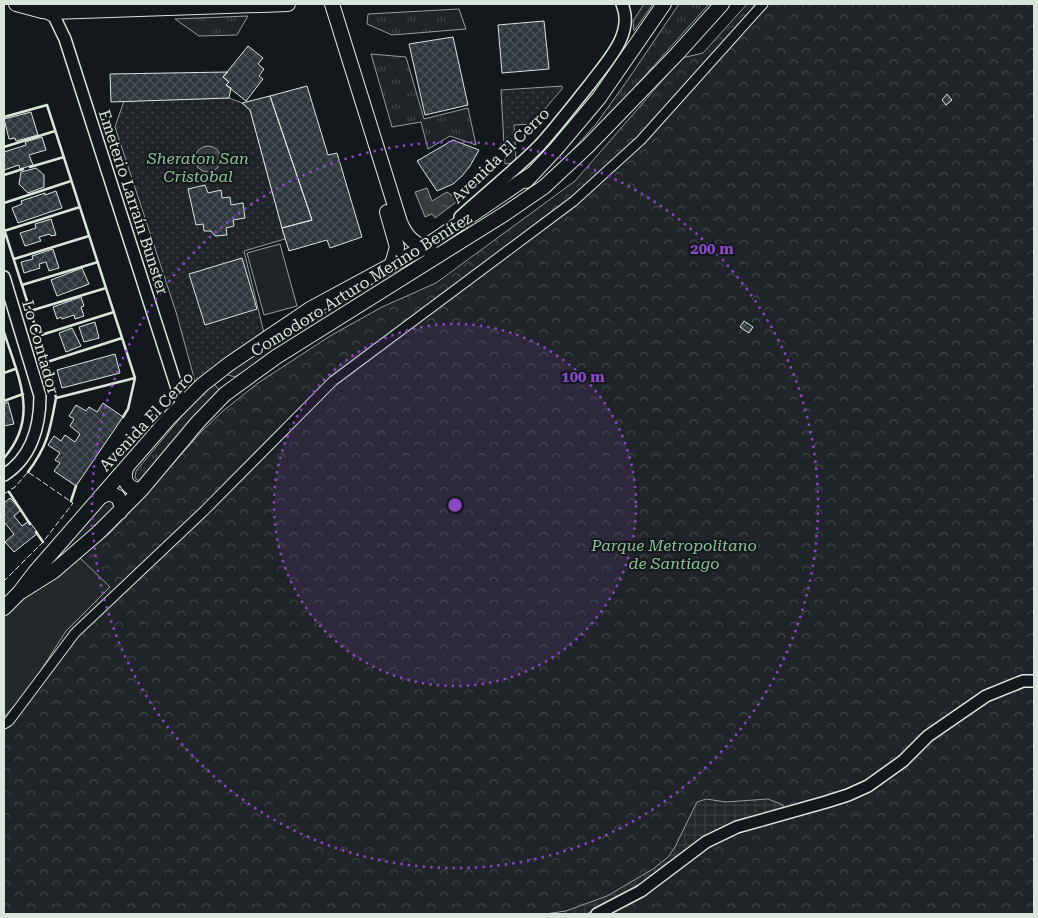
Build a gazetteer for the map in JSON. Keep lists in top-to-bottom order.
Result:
{
  "streets": {
    "street": [
      "Avenida El Cerro",
      "Emeterio Larraín Bunster",
      "Comodoro Arturo Merino Benítez",
      "Lo Contador"
    ]
  },
  "crossings": [
    ["Avenida El Cerro", "Emeterio Larraín Bunster"],
    ["Avenida El Cerro", "Comodoro Arturo Merino Benítez"]
  ],
  "parks": ["Sheraton San Cristobal", "Parque Metropolitano de Santiago"],
  "rings": ["200 m", "100 m"]
}
